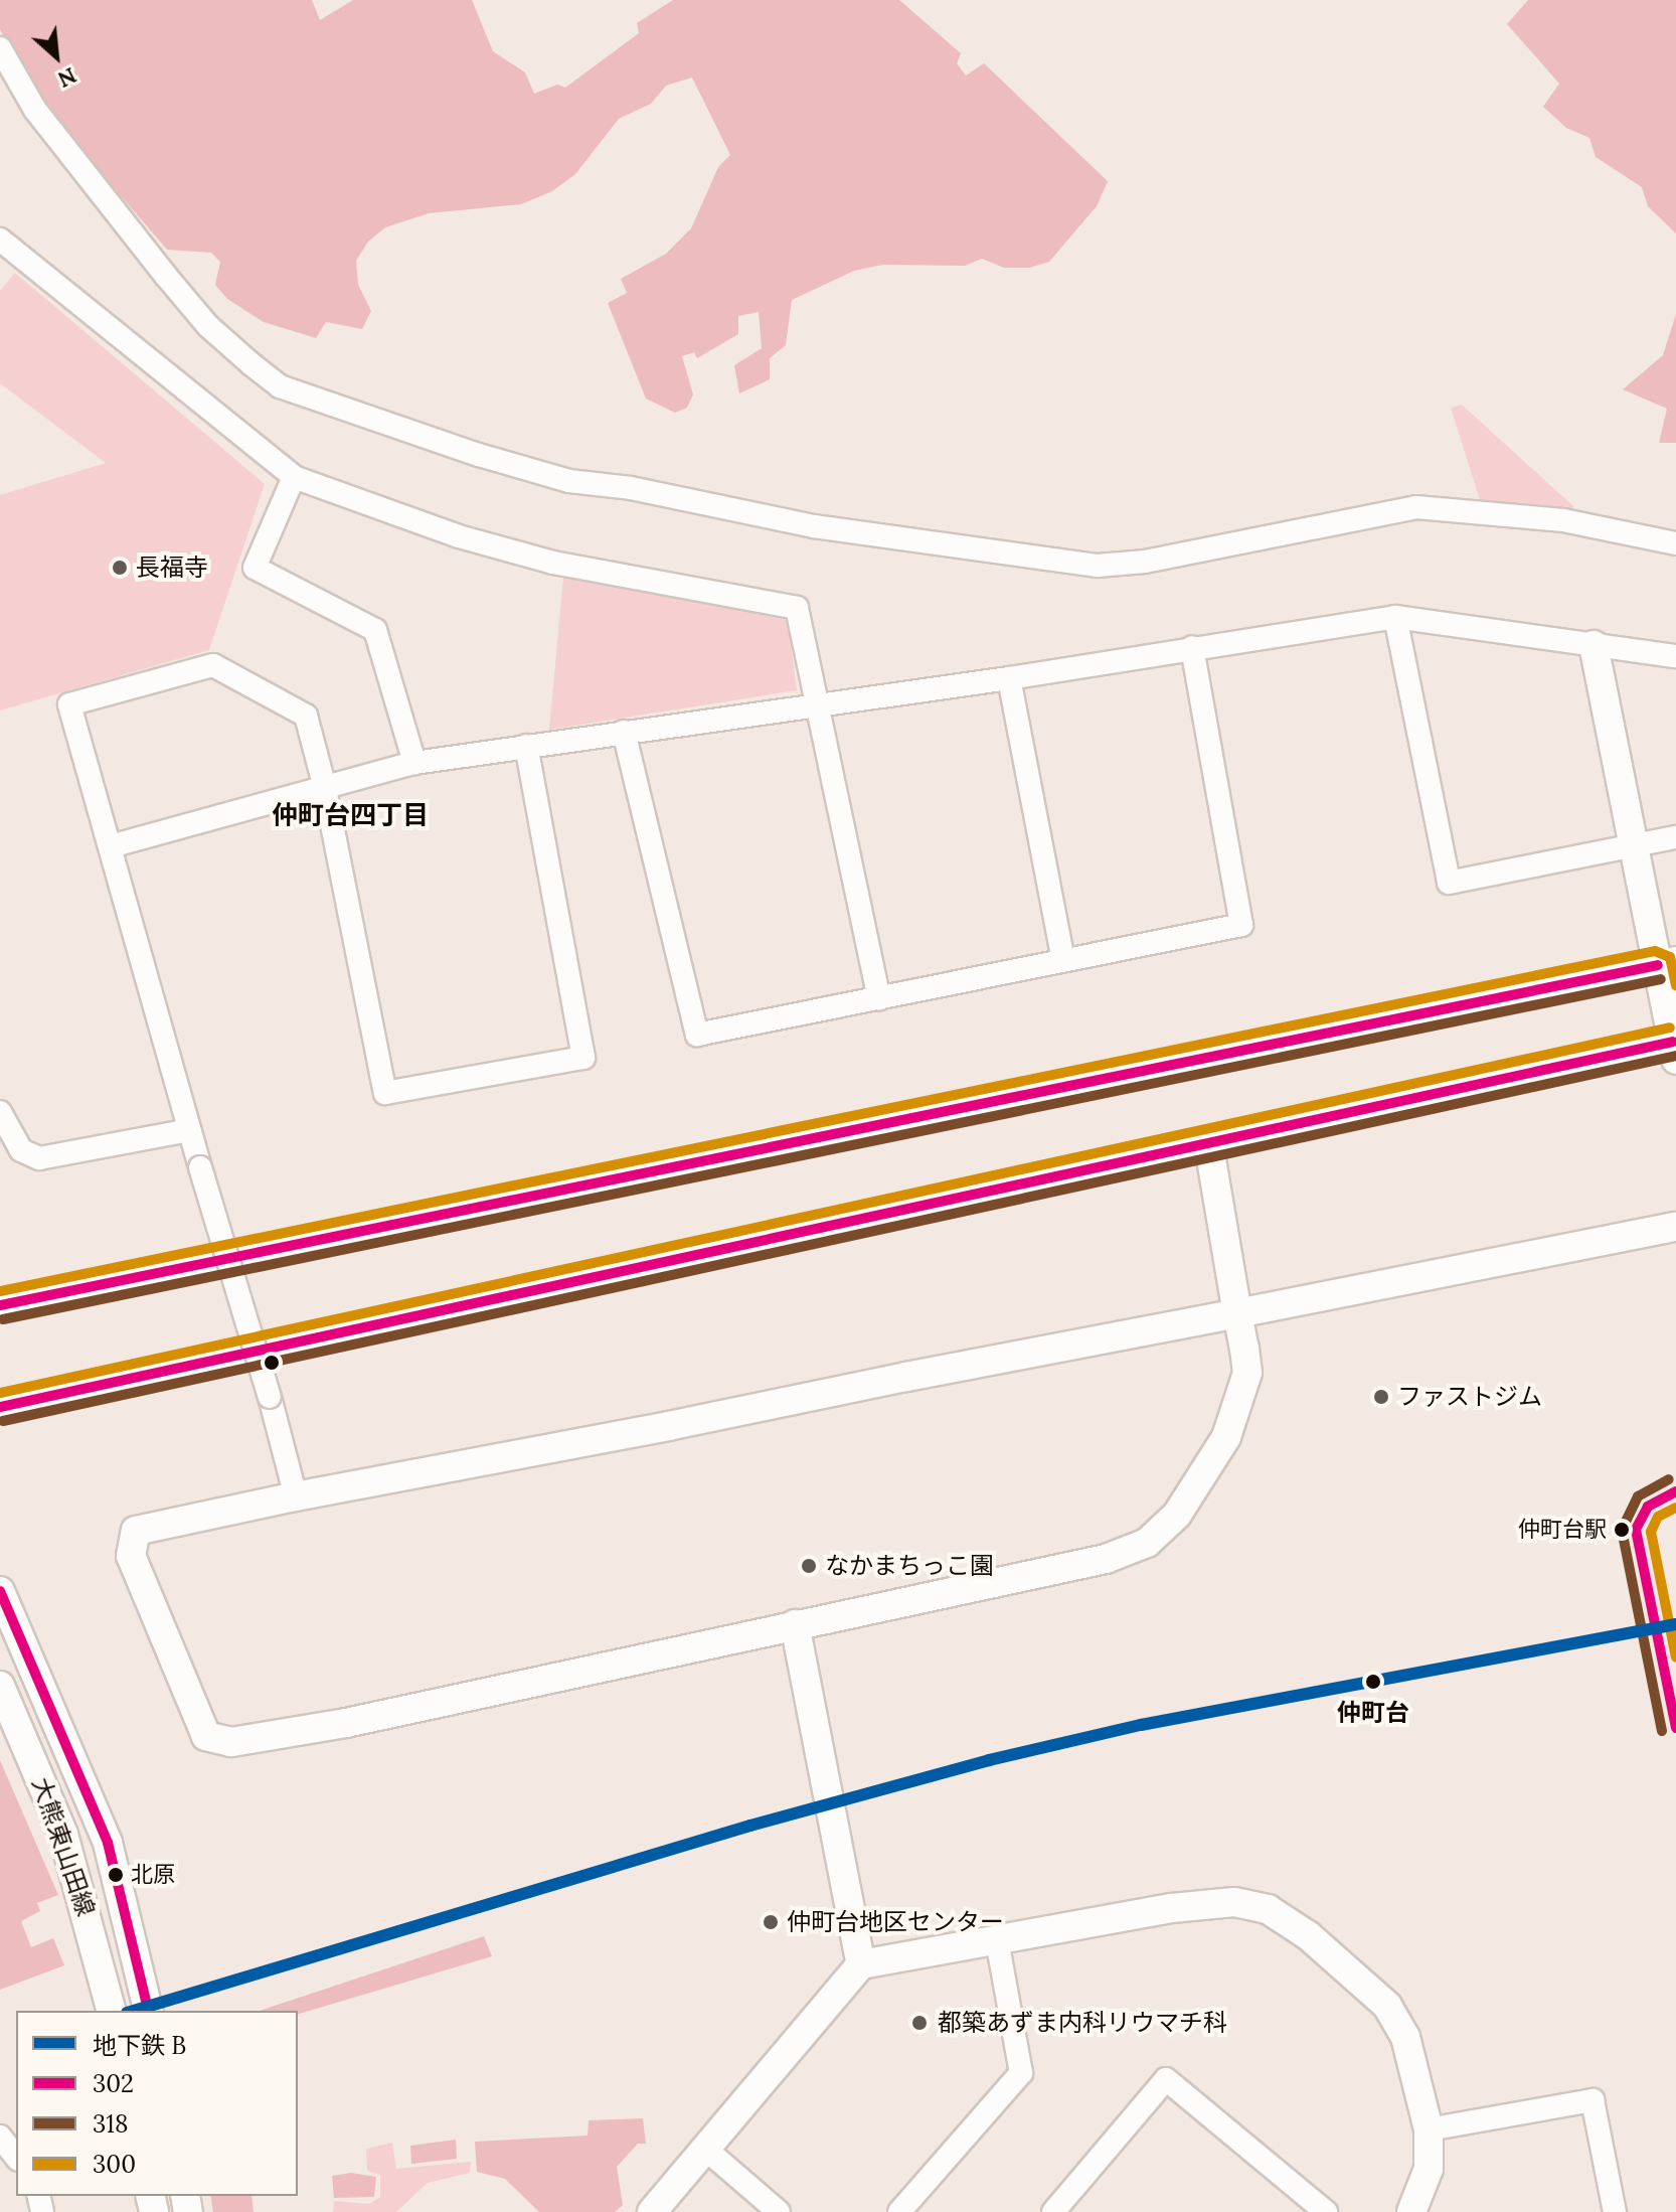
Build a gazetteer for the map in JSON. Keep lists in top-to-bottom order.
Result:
{
  "streets": {
    "street": ["大熊東山田線"]
  },
  "districts": ["仲町台四丁目"],
  "places": [
    "長福寺",
    "ファストジム",
    "仲町台駅",
    "なかまちっこ園",
    "仲町台",
    "北原",
    "仲町台地区センター",
    "都築あずま内科リウマチ科"
  ],
  "lines": [
    "transit line 300",
    "transit line 302",
    "transit line 318",
    "metro line B"
  ],
  "legend": [
    "地下鉄 B",
    "302",
    "318",
    "300"
  ],
  "north": "bottom right"
}
